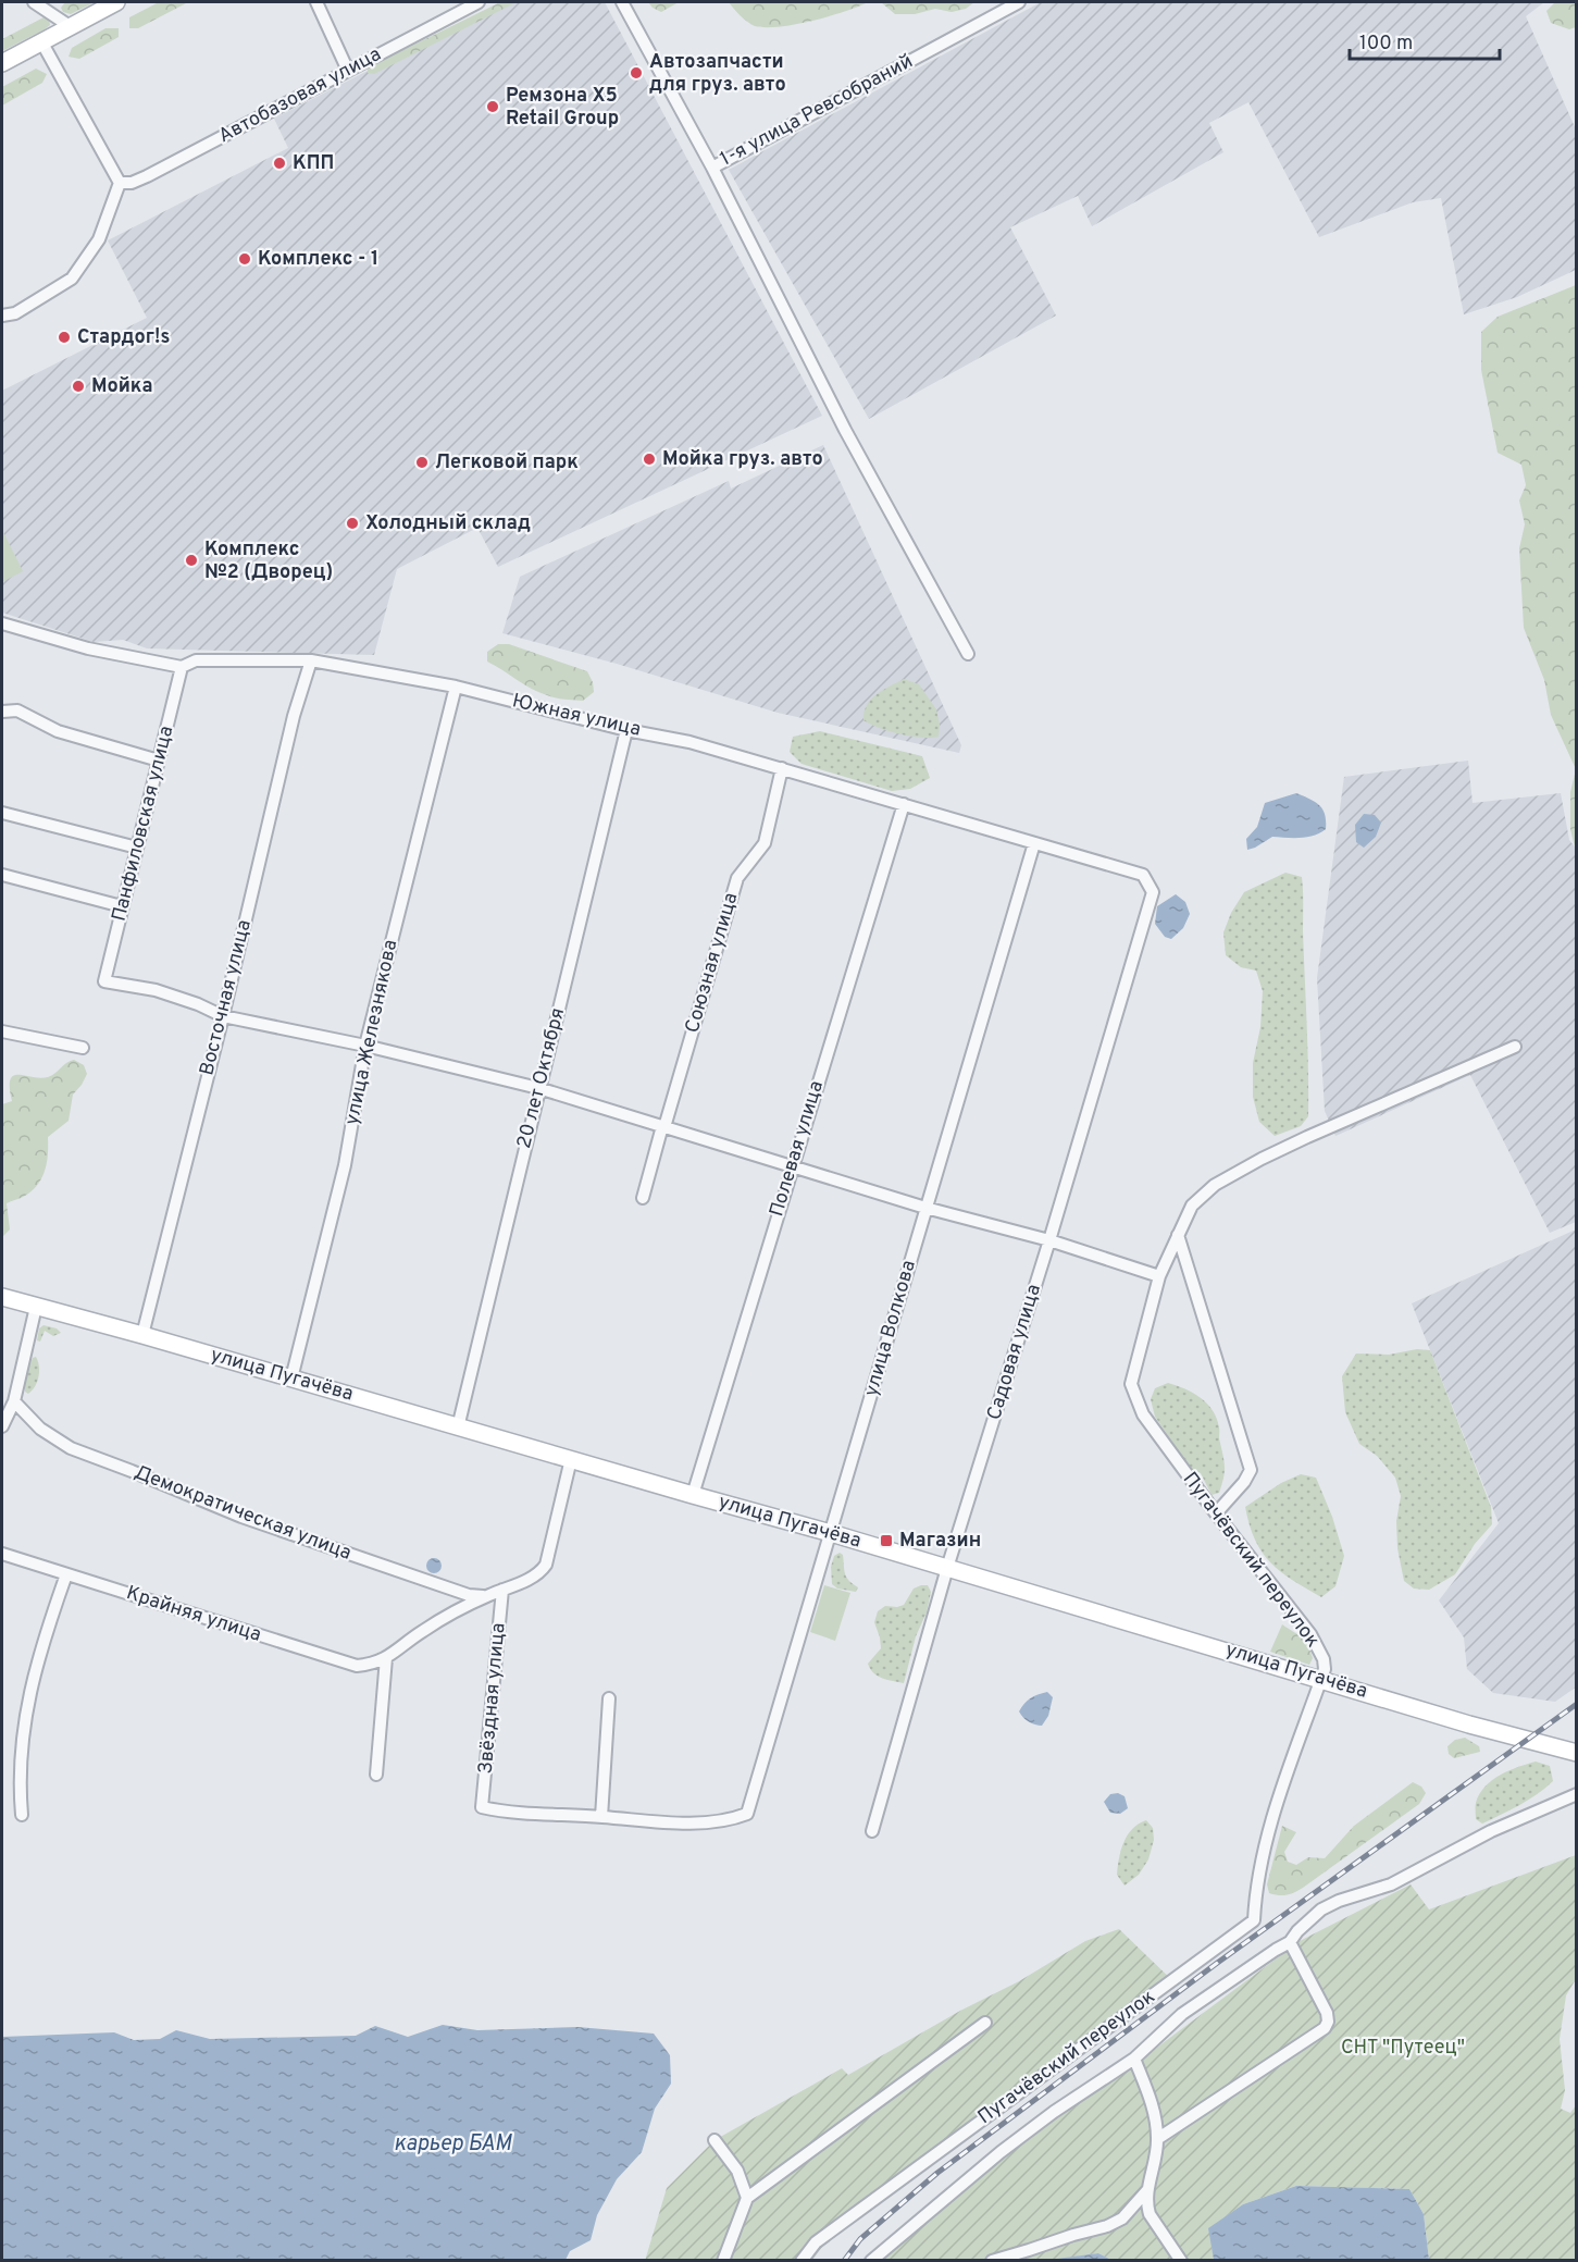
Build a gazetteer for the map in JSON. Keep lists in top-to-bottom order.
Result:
{
  "streets": {
    "street": [
      "Автобазовая улица",
      "1-я улица Ревсобраний",
      "Южная улица",
      "Панфиловская улица",
      "Союзная улица",
      "Восточная улица",
      "улица Железнякова",
      "20 лет Октября",
      "Полевая улица",
      "улица Волкова",
      "Садовая улица",
      "улица Пугачёва",
      "Демократическая улица",
      "Пугачёвский переулок",
      "Крайняя улица",
      "Звёздная улица"
    ]
  },
  "crossings": [
    ["Южная улица", "Панфиловская улица"],
    ["Южная улица", "Союзная улица"],
    ["Южная улица", "Восточная улица"],
    ["Южная улица", "улица Железнякова"],
    ["Южная улица", "20 лет Октября"],
    ["Южная улица", "Полевая улица"],
    ["Южная улица", "улица Волкова"],
    ["Южная улица", "Садовая улица"],
    ["Панфиловская улица", "Восточная улица"],
    ["Восточная улица", "улица Пугачёва"],
    ["улица Железнякова", "улица Пугачёва"],
    ["20 лет Октября", "улица Пугачёва"],
    ["Полевая улица", "улица Пугачёва"],
    ["улица Волкова", "улица Пугачёва"],
    ["улица Волкова", "Звёздная улица"],
    ["Садовая улица", "улица Пугачёва"],
    ["улица Пугачёва", "Пугачёвский переулок"]
  ],
  "water": ["карьер БАМ"],
  "parks": ["СНТ \"Путеец\""],
  "places": {
    "other": [
      "Автозапчасти для груз. авто",
      "Ремзона X5 Retail Group",
      "КПП",
      "Комплекс - 1",
      "Стардог!s",
      "Мойка",
      "Мойка груз. авто",
      "Легковой парк",
      "Холодный склад",
      "Комплекс №2 (Дворец)"
    ],
    "transit": ["Магазин"]
  },
  "scale_bar": "100 m"
}
